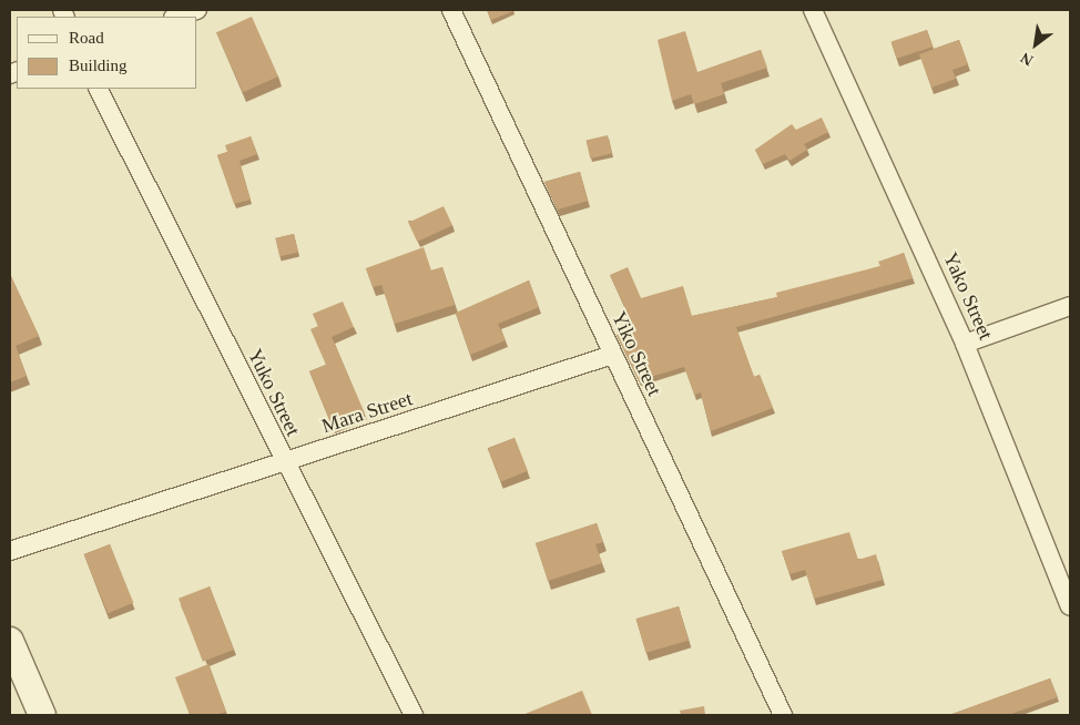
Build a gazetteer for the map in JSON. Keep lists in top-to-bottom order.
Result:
{
  "streets": {
    "street": [
      "Yako Street",
      "Yiko Street",
      "Yuko Street",
      "Mara Street"
    ]
  },
  "crossings": [
    ["Yiko Street", "Mara Street"],
    ["Yuko Street", "Mara Street"]
  ],
  "legend": ["Road", "Building"],
  "north": "bottom left"
}
